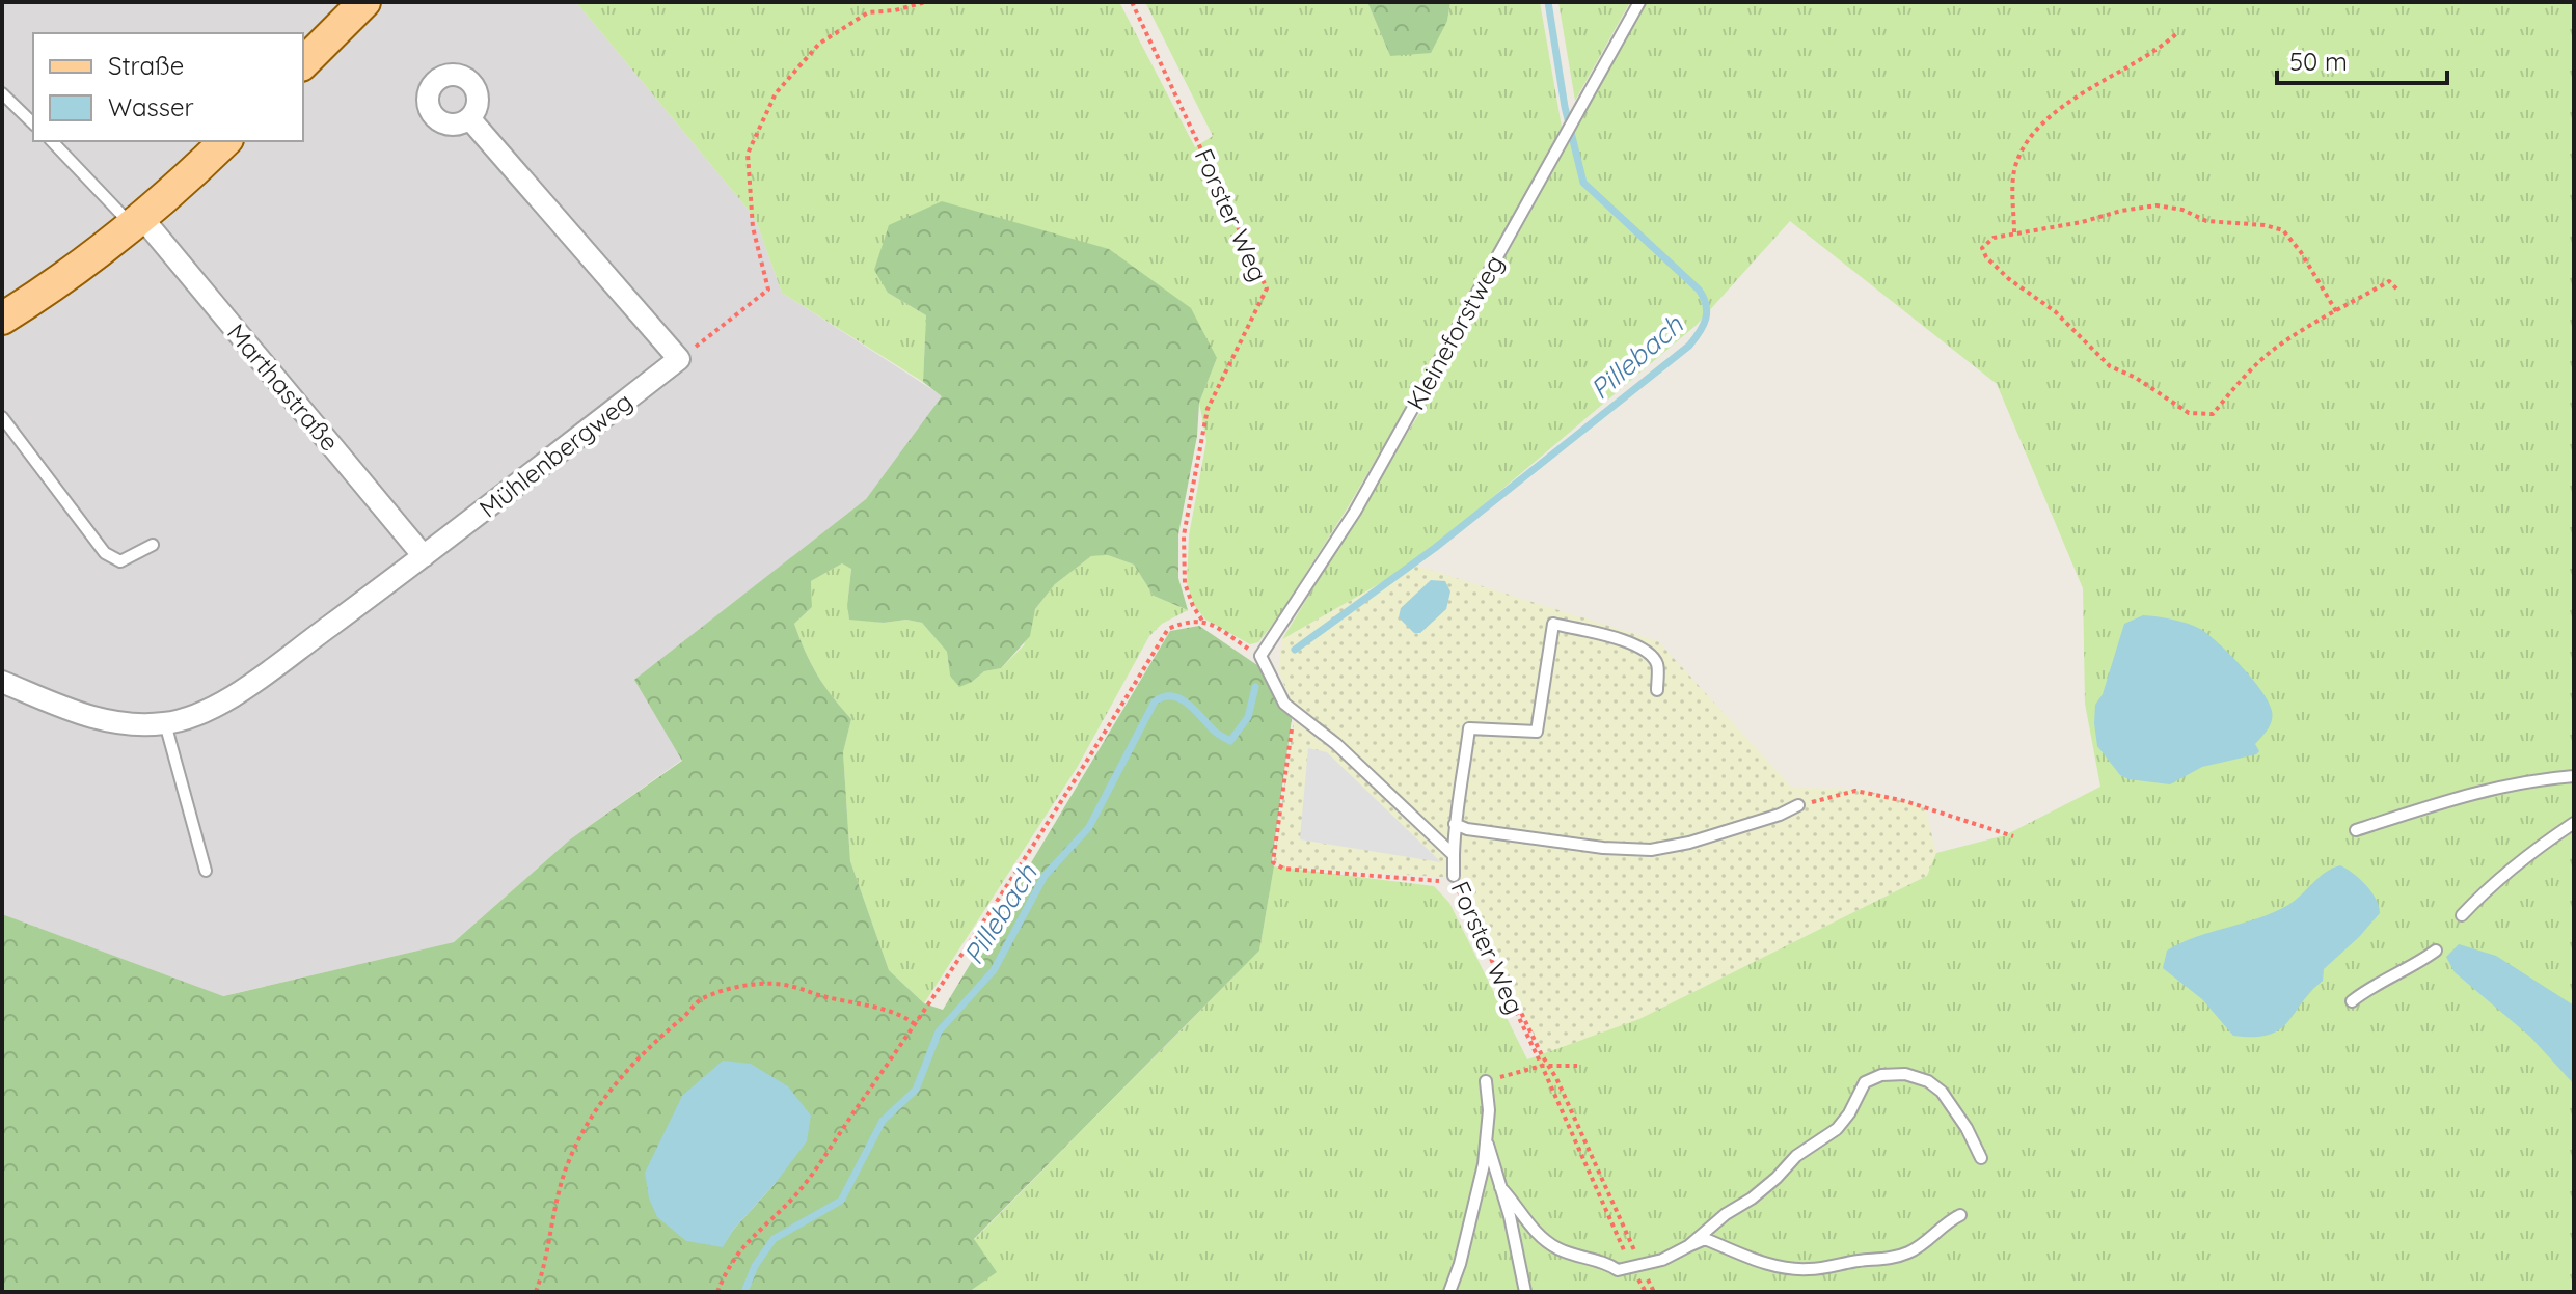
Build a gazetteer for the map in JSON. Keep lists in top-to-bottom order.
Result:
{
  "streets": {
    "street": ["Marthastraße", "Mühlenbergweg"],
    "lane": ["Forster Weg", "Kleineforstweg"]
  },
  "crossings": [
    ["Forster Weg", "Kleineforstweg"],
    ["Marthastraße", "Mühlenbergweg"]
  ],
  "water": ["Pillebach"],
  "legend": ["Straße", "Wasser"],
  "scale_bar": "50 m"
}
